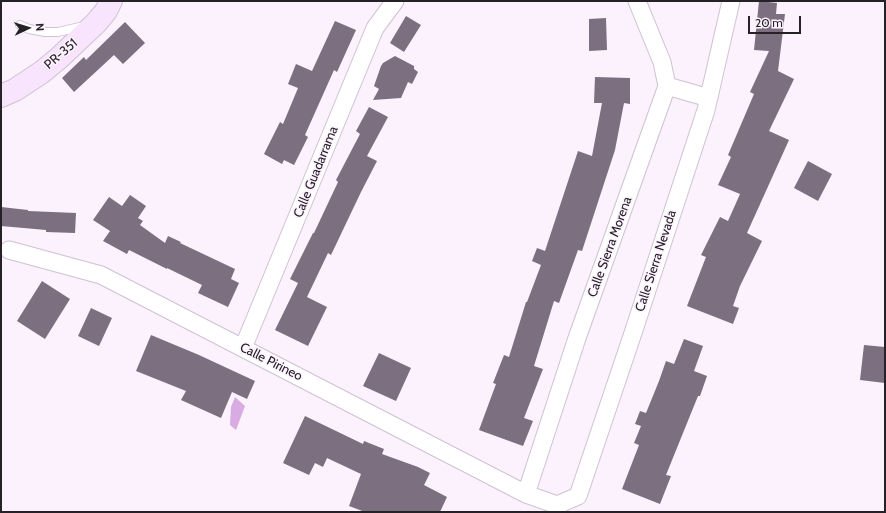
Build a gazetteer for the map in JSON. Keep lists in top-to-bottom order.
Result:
{
  "streets": {
    "street": [
      "PR-351",
      "Calle Guadarrama",
      "Calle Sierra Morena",
      "Calle Sierra Nevada",
      "Calle Pirineo"
    ]
  },
  "crossings": [
    ["Calle Guadarrama", "Calle Pirineo"],
    ["Calle Sierra Morena", "Calle Pirineo"],
    ["Calle Sierra Nevada", "Calle Pirineo"]
  ],
  "scale_bar": "20 m",
  "north": "right"
}
